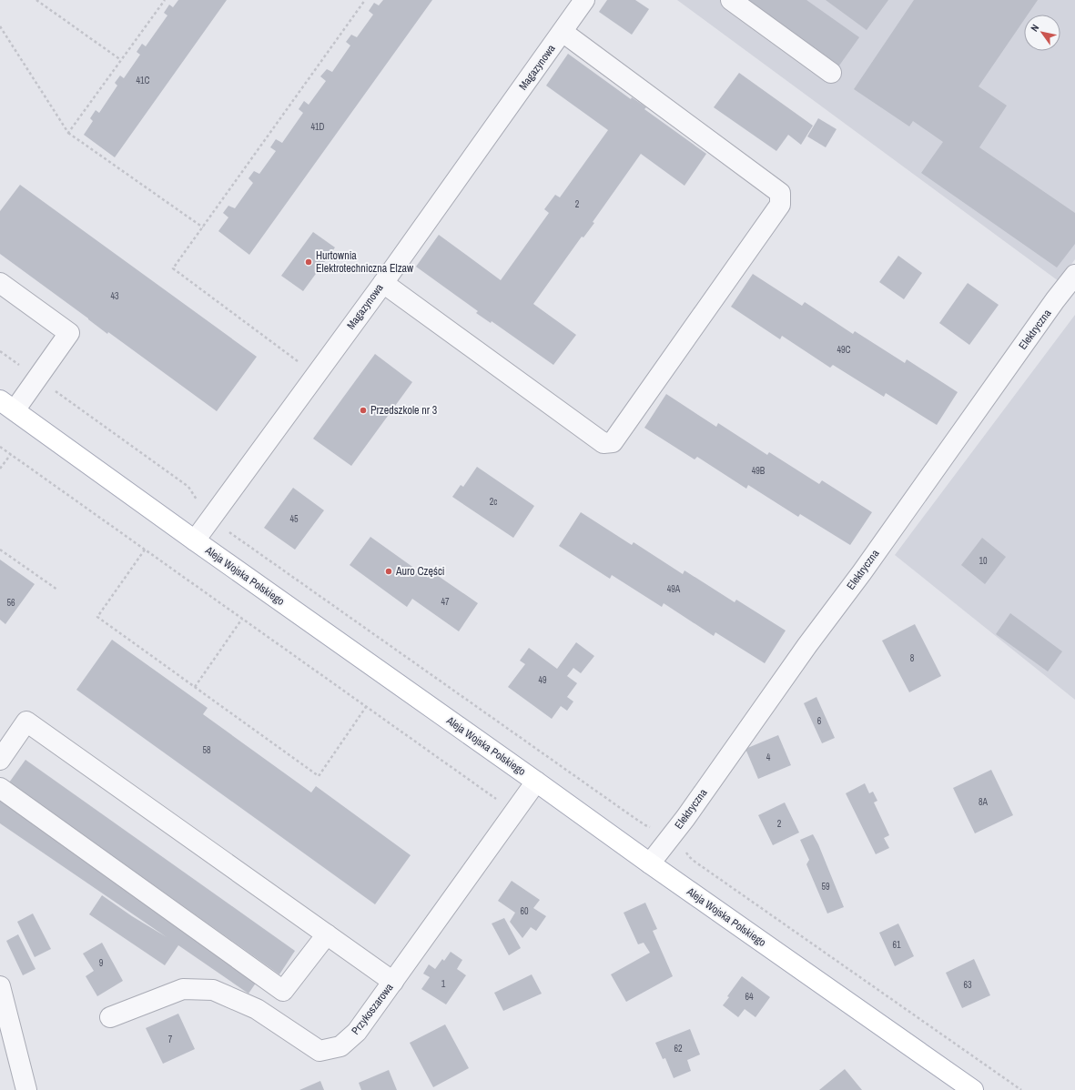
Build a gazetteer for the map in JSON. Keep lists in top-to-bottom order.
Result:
{
  "streets": {
    "main road": ["Aleja Wojska Polskiego"],
    "street": ["Magazynowa", "Elektryczna", "Przykoszarowa"]
  },
  "crossings": [
    ["Magazynowa", "Aleja Wojska Polskiego"],
    ["Elektryczna", "Aleja Wojska Polskiego"],
    ["Aleja Wojska Polskiego", "Przykoszarowa"]
  ],
  "places": ["Hurtownia Elektrotechniczna Elzaw", "Przedszkole nr 3", "Auro Części"],
  "house_numbers": [
    "41C",
    "41D",
    "2",
    "43",
    "49C",
    "49B",
    "2c",
    "45",
    "10",
    "49A",
    "47",
    "56",
    "8",
    "49",
    "6",
    "58",
    "4",
    "8A",
    "2",
    "59",
    "60",
    "61",
    "9",
    "1",
    "63",
    "64",
    "7",
    "62"
  ],
  "north": "top left"
}
